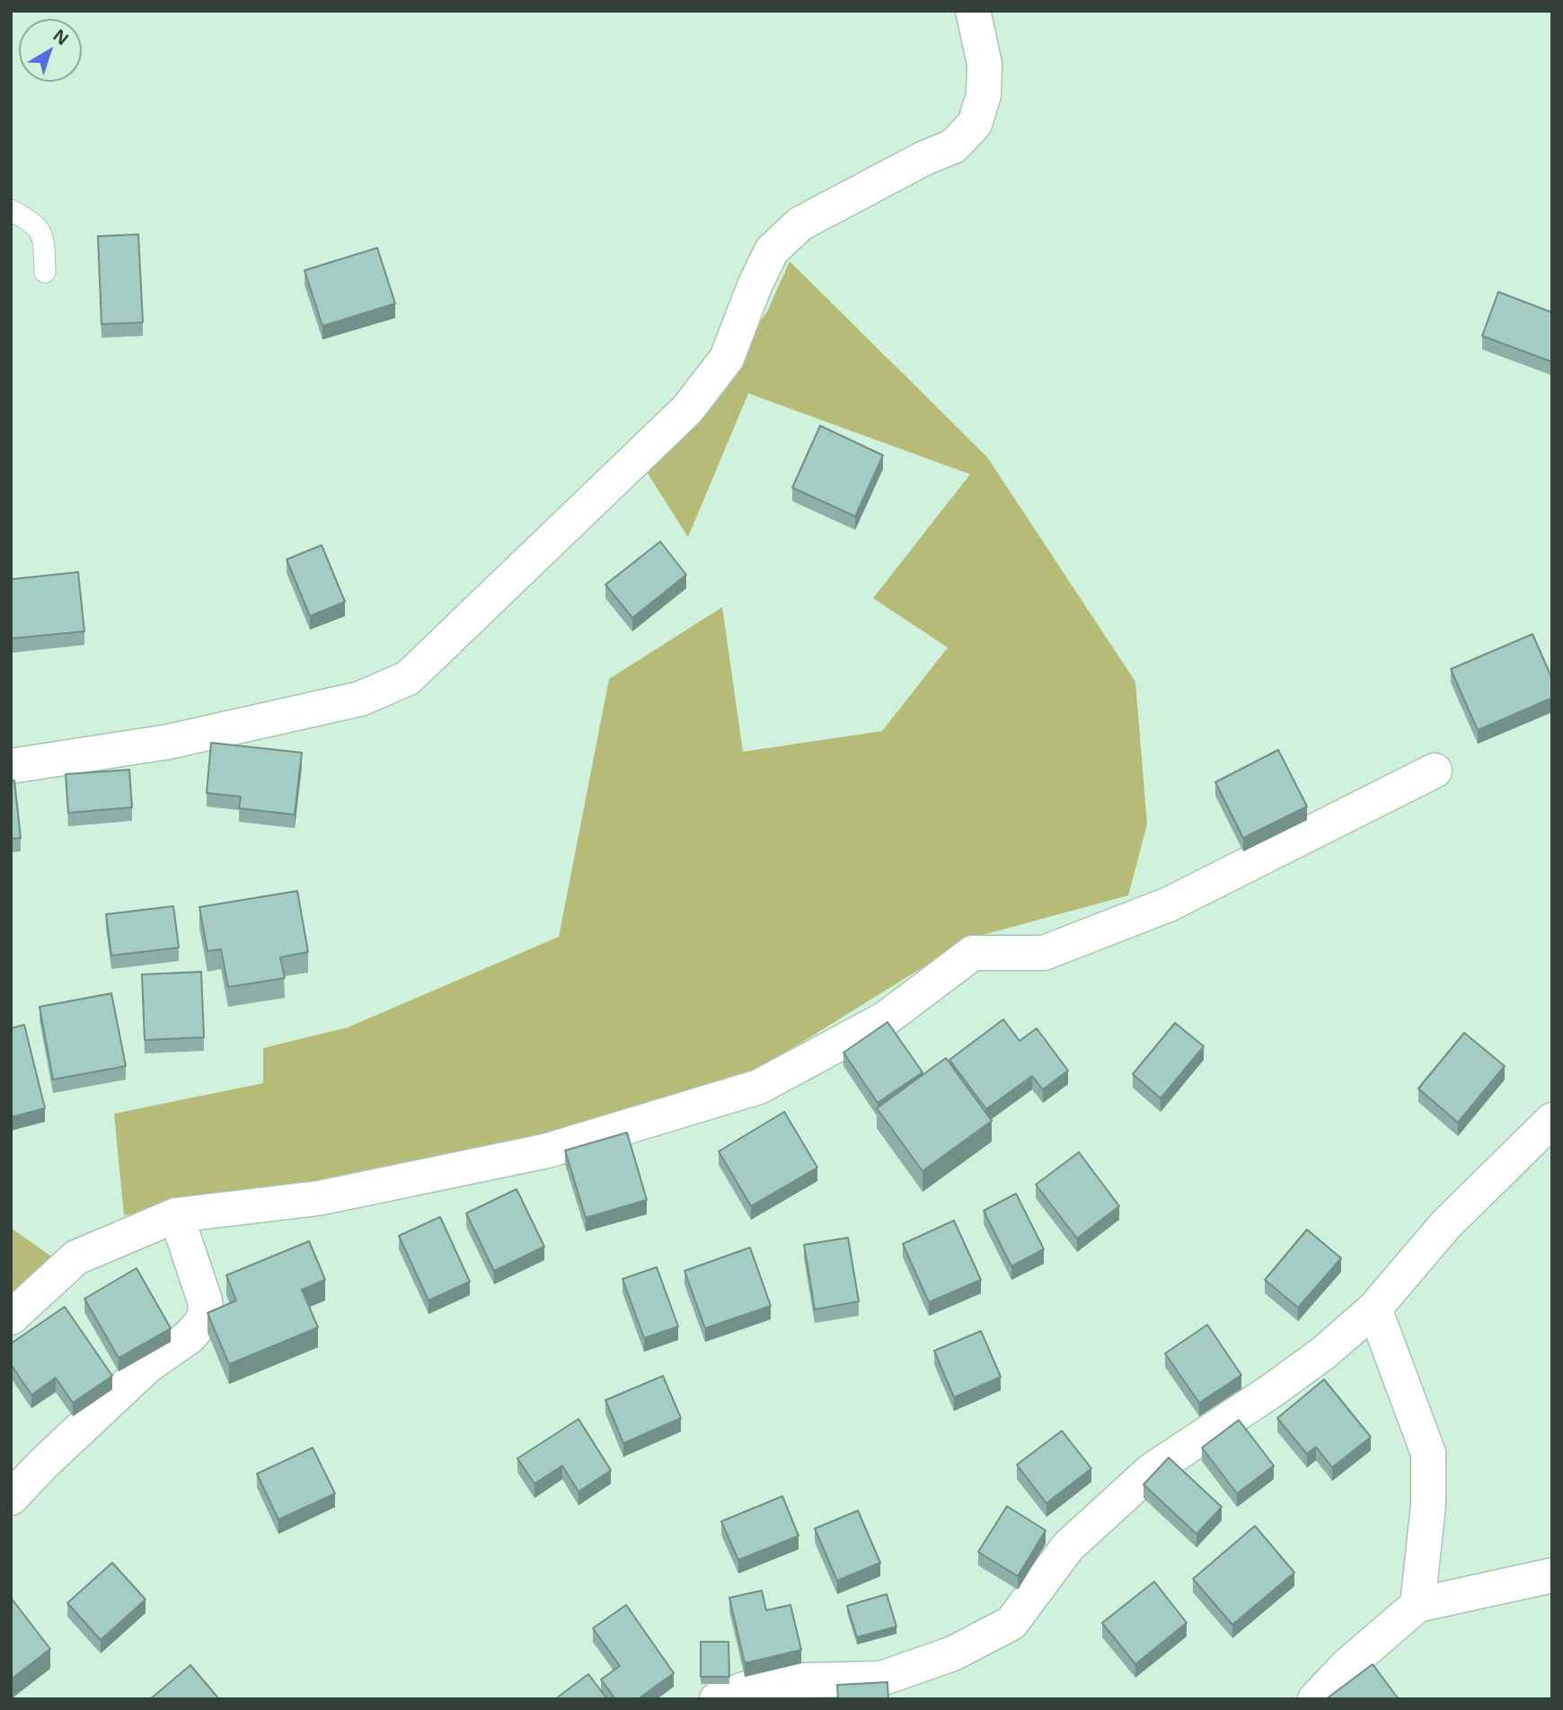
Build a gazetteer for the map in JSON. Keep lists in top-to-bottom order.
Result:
{
  "north": "top right"
}
